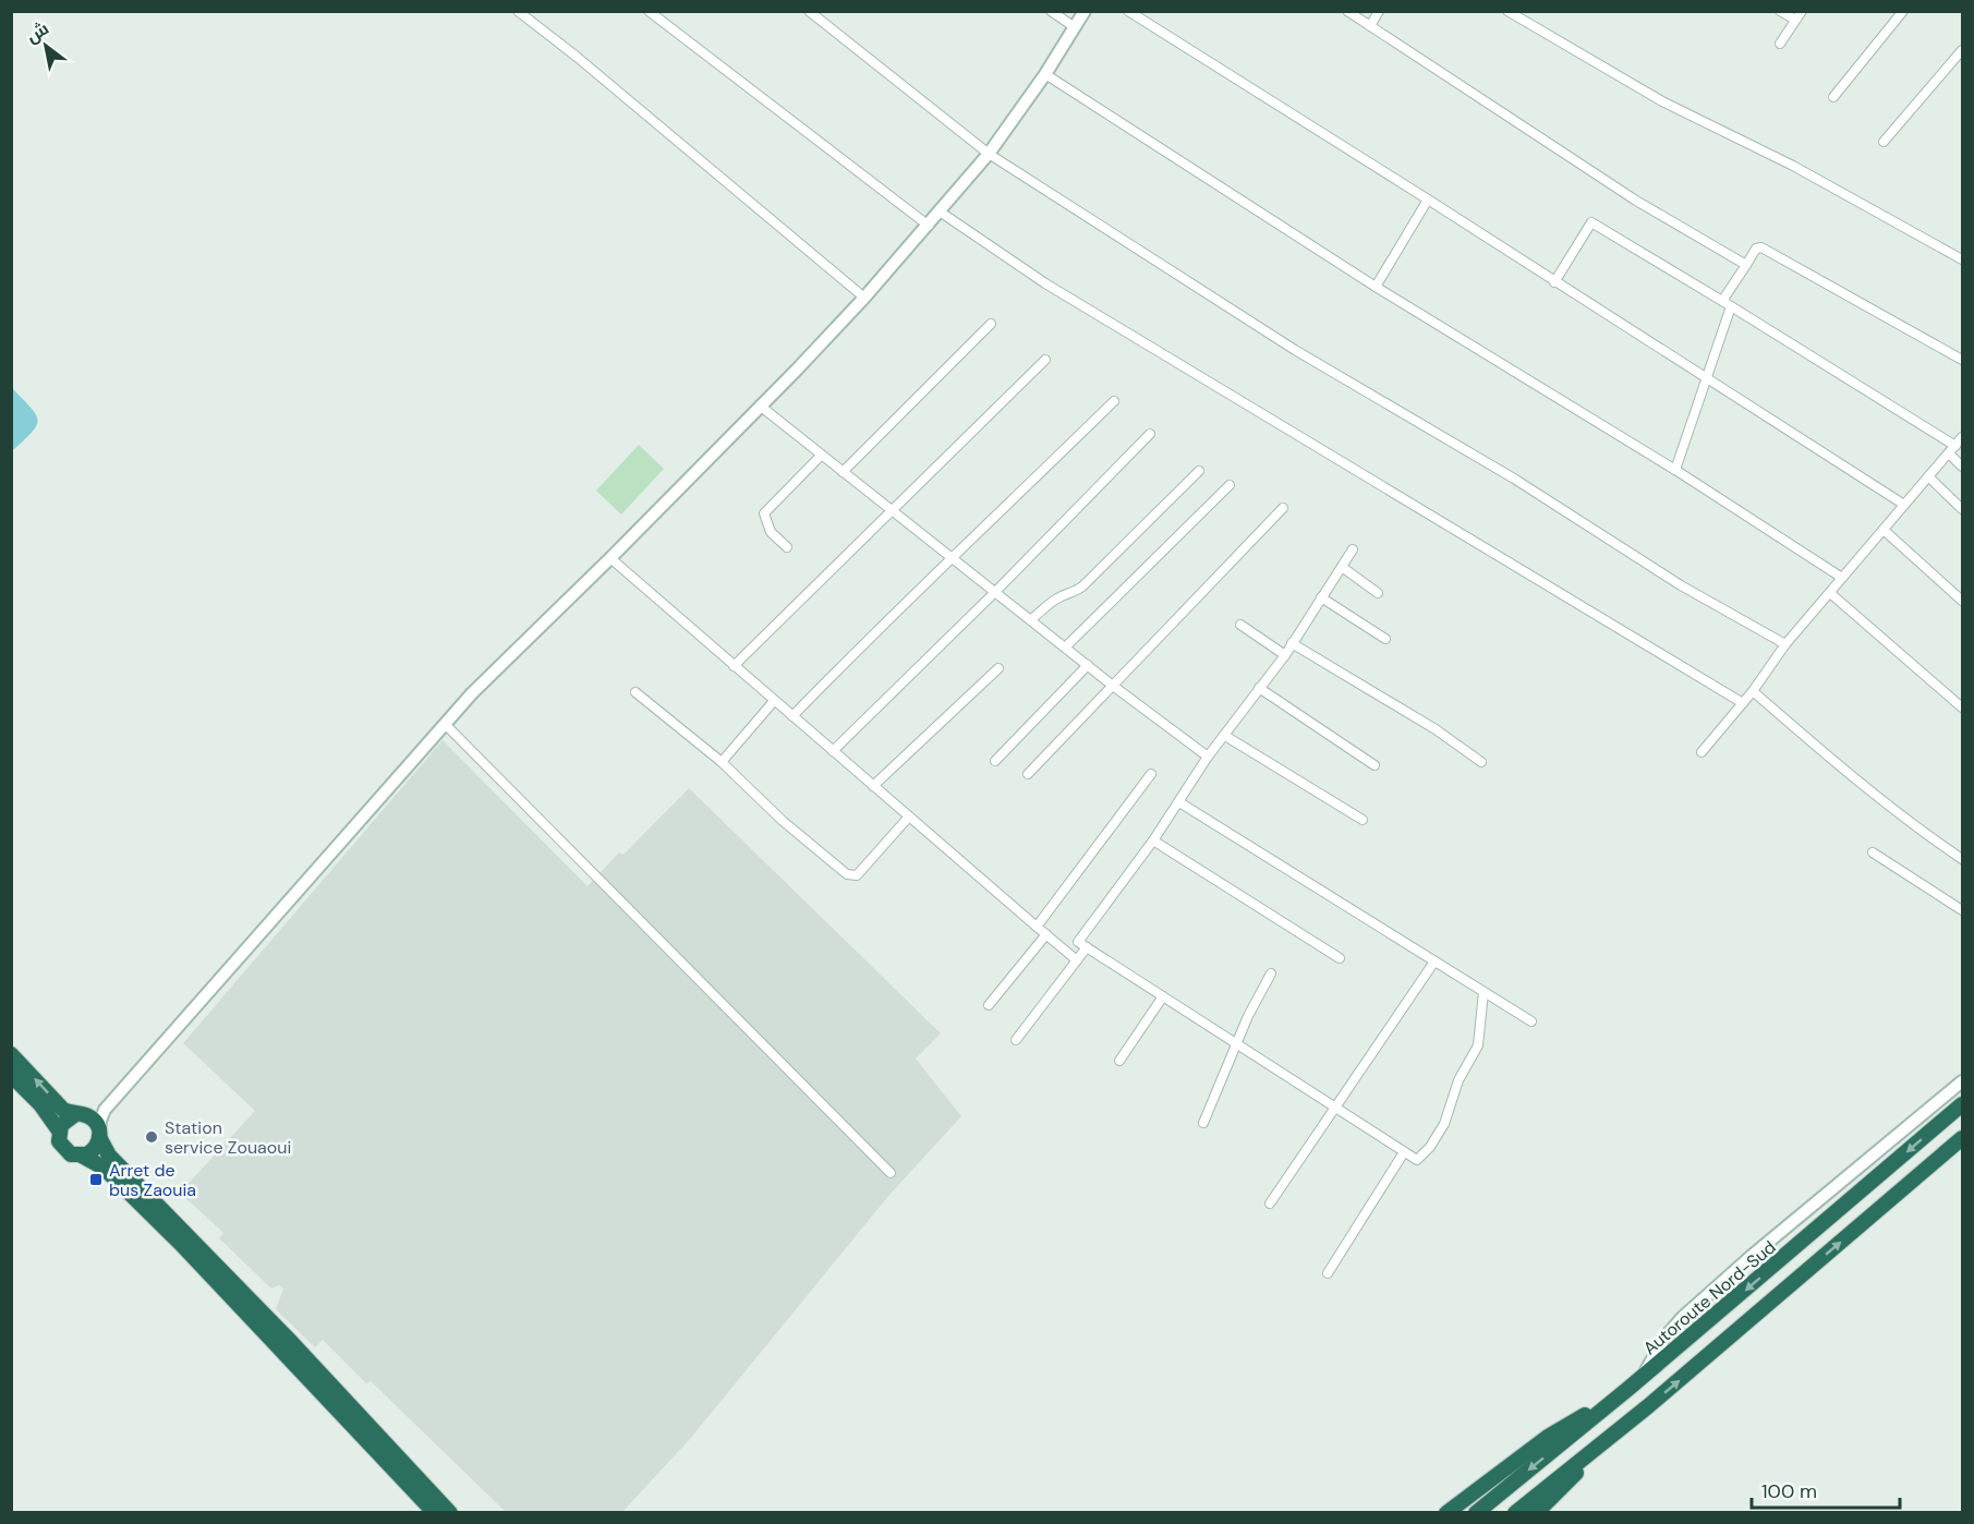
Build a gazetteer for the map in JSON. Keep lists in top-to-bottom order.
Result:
{
  "streets": {
    "highway": ["Autoroute Nord-Sud"]
  },
  "places": {
    "other": ["Station service Zouaoui"],
    "transit": ["Arret de bus Zaouia"]
  },
  "scale_bar": "100 m",
  "north": "top left"
}
